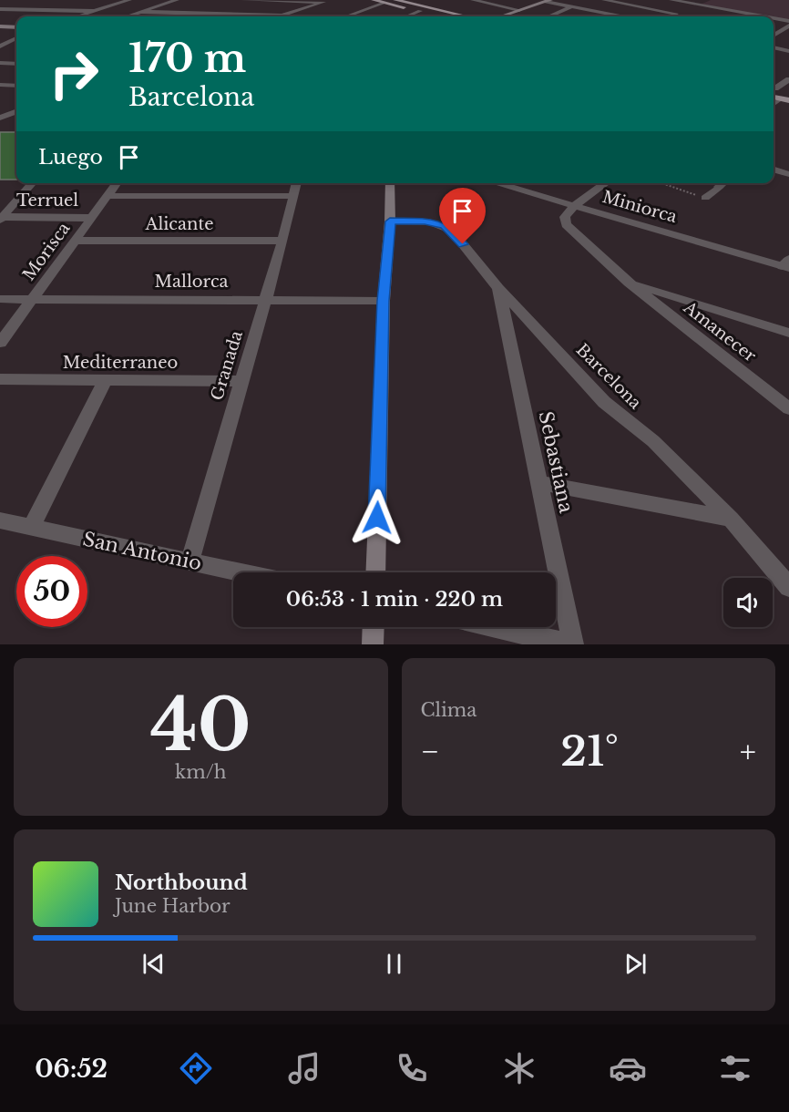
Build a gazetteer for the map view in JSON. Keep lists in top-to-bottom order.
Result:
{
  "streets": {
    "street": [
      "Terruel",
      "Miniorca",
      "Alicante",
      "Morisca",
      "Mallorca",
      "Amanecer",
      "Mediterraneo",
      "Granada",
      "Barcelona",
      "Sebastiana",
      "San Antonio"
    ]
  },
  "crossings": [
    ["Terruel", "Morisca"],
    ["Miniorca", "Amanecer"],
    ["Alicante", "Morisca"],
    ["Alicante", "Granada"],
    ["Morisca", "Mallorca"],
    ["Mallorca", "Granada"],
    ["Mediterraneo", "Granada"],
    ["Granada", "San Antonio"],
    ["Barcelona", "Sebastiana"]
  ],
  "page": {
    "turn": ["170 m", "Barcelona"],
    "then": "Luego",
    "limit": "50",
    "trip": "06:53 · 1 min · 220 m",
    "tile": [
      ["40", "km/h"],
      "Clima"
    ],
    "heat": ["−", "21°", "+"],
    "song": ["Northbound", "June Harbor"],
    "tabs": "06:52"
  }
}
